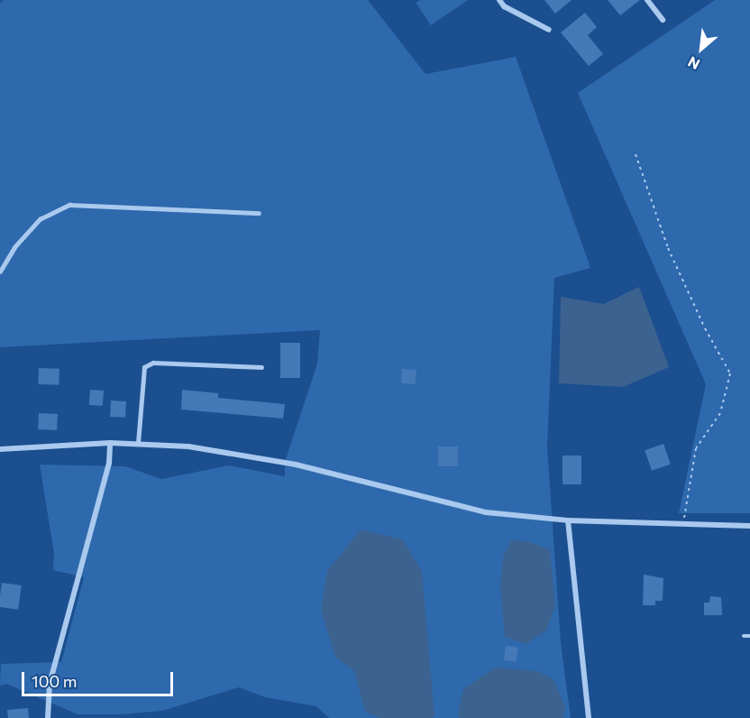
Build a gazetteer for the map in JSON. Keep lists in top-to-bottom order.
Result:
{
  "scale_bar": "100 m",
  "north": "bottom left"
}
